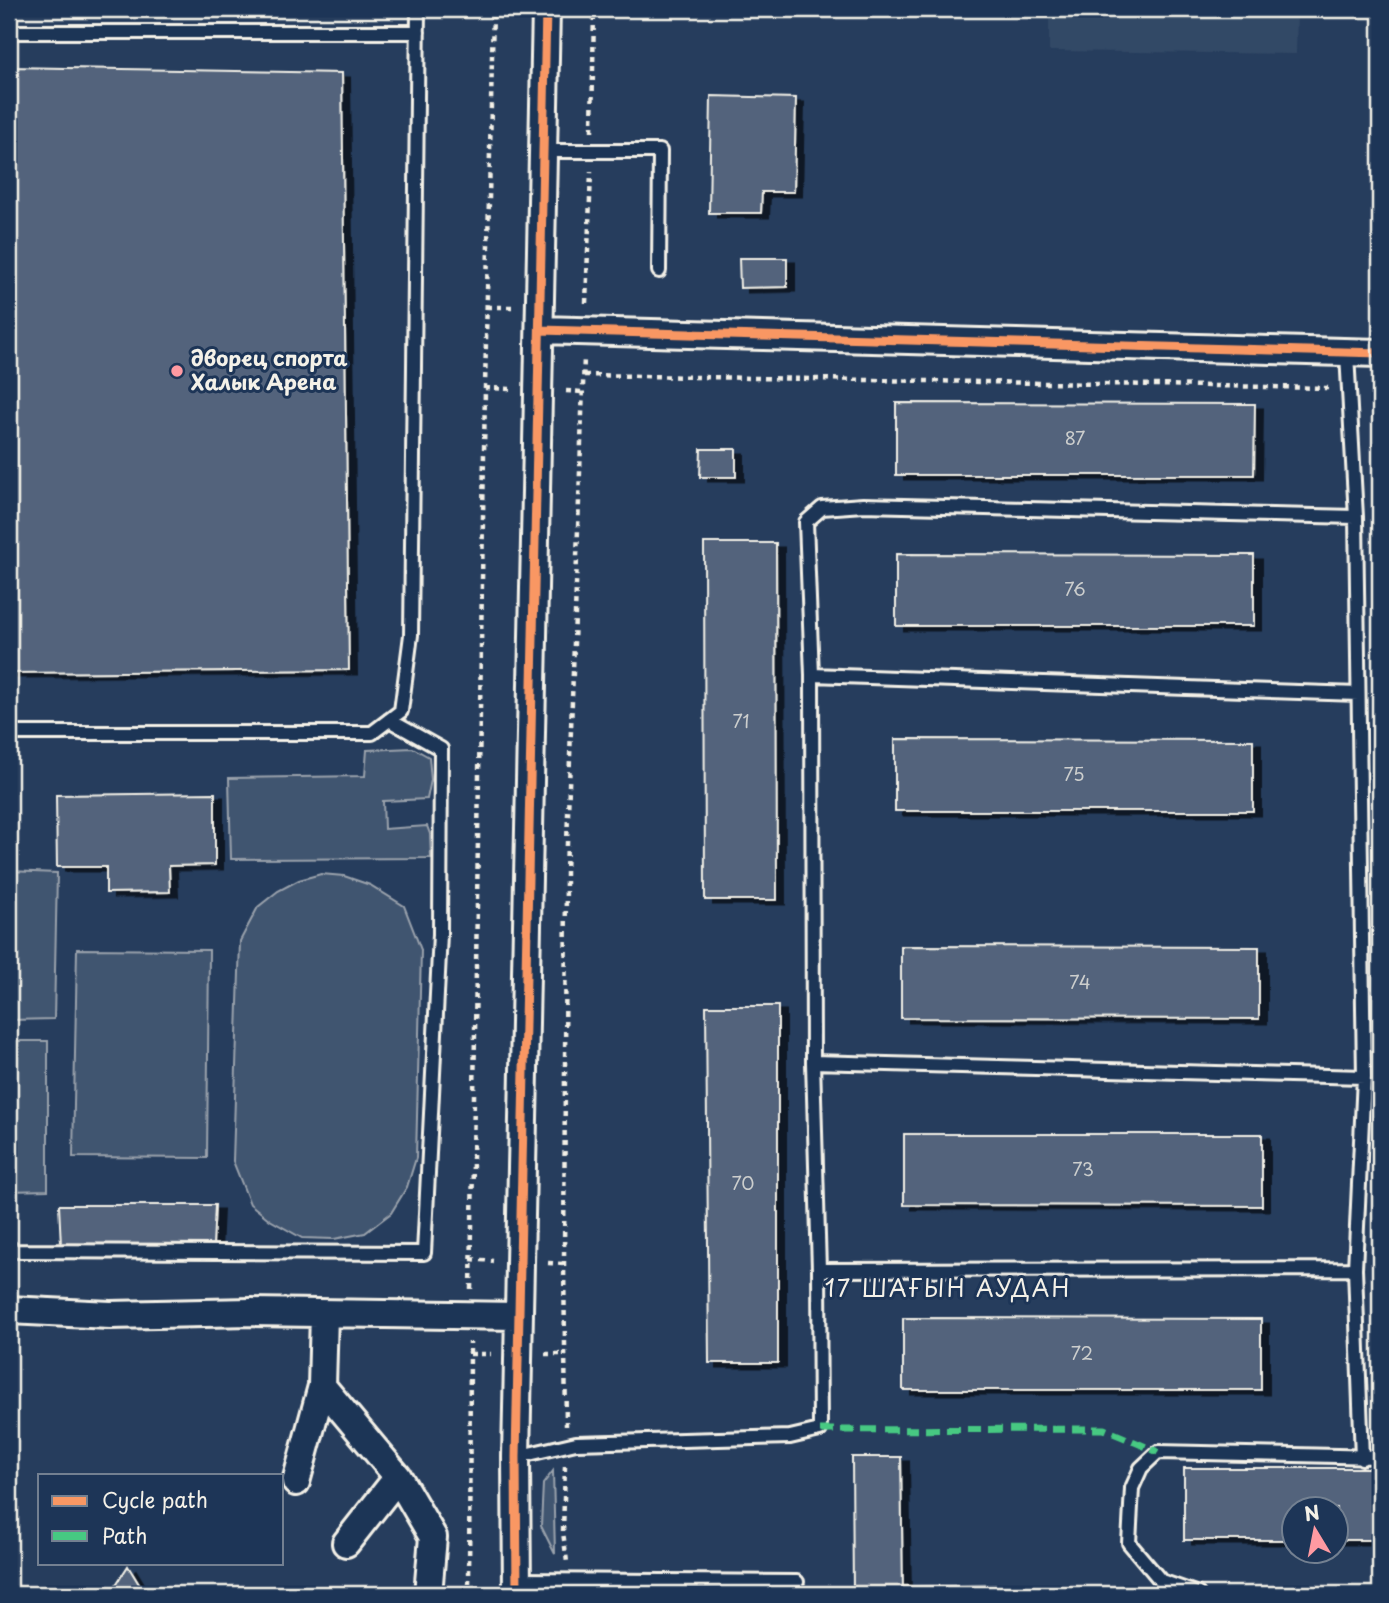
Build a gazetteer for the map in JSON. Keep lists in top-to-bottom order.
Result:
{
  "districts": ["17 ШАҒЫН АУДАН"],
  "places": ["дворец спорта Халык Арена"],
  "house_numbers": [
    "87",
    "76",
    "71",
    "75",
    "74",
    "73",
    "70",
    "72"
  ],
  "legend": ["Cycle path", "Path"],
  "north": "top"
}
